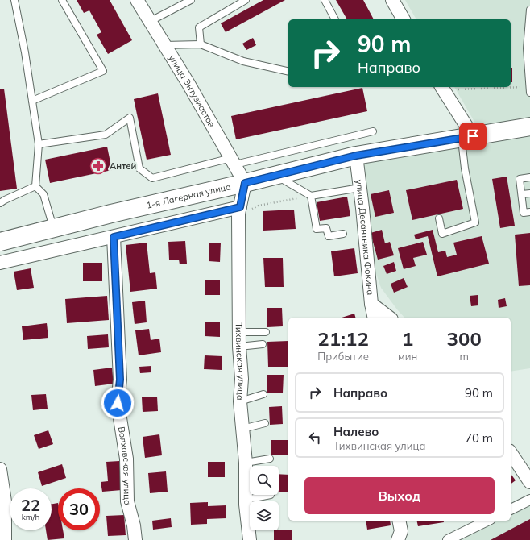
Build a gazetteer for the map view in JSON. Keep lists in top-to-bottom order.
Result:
{
  "streets": {
    "main road": ["1-я Лагерная улица"],
    "street": [
      "улица Энтузиастов",
      "улица Десантника Фокина",
      "Тихвинская улица",
      "Волховская улица"
    ]
  },
  "crossings": [
    ["улица Энтузиастов", "1-я Лагерная улица"],
    ["улица Энтузиастов", "Тихвинская улица"],
    ["1-я Лагерная улица", "улица Десантника Фокина"],
    ["1-я Лагерная улица", "Тихвинская улица"]
  ],
  "places": {
    "pharmacy": ["Антей"]
  },
  "page": {
    "turn": ["90 m", "Направо"],
    "eta": [
      "21:12",
      "Прибытие",
      "1",
      "мин",
      "300",
      "m"
    ],
    "list": [
      {
        "name": "Направо",
        "value": "90 m"
      },
      {
        "name": "Налево",
        "note": "Тихвинская улица",
        "value": "70 m"
      }
    ],
    "buttons": "Выход",
    "speed": "22 km/h",
    "limit": "30"
  }
}
